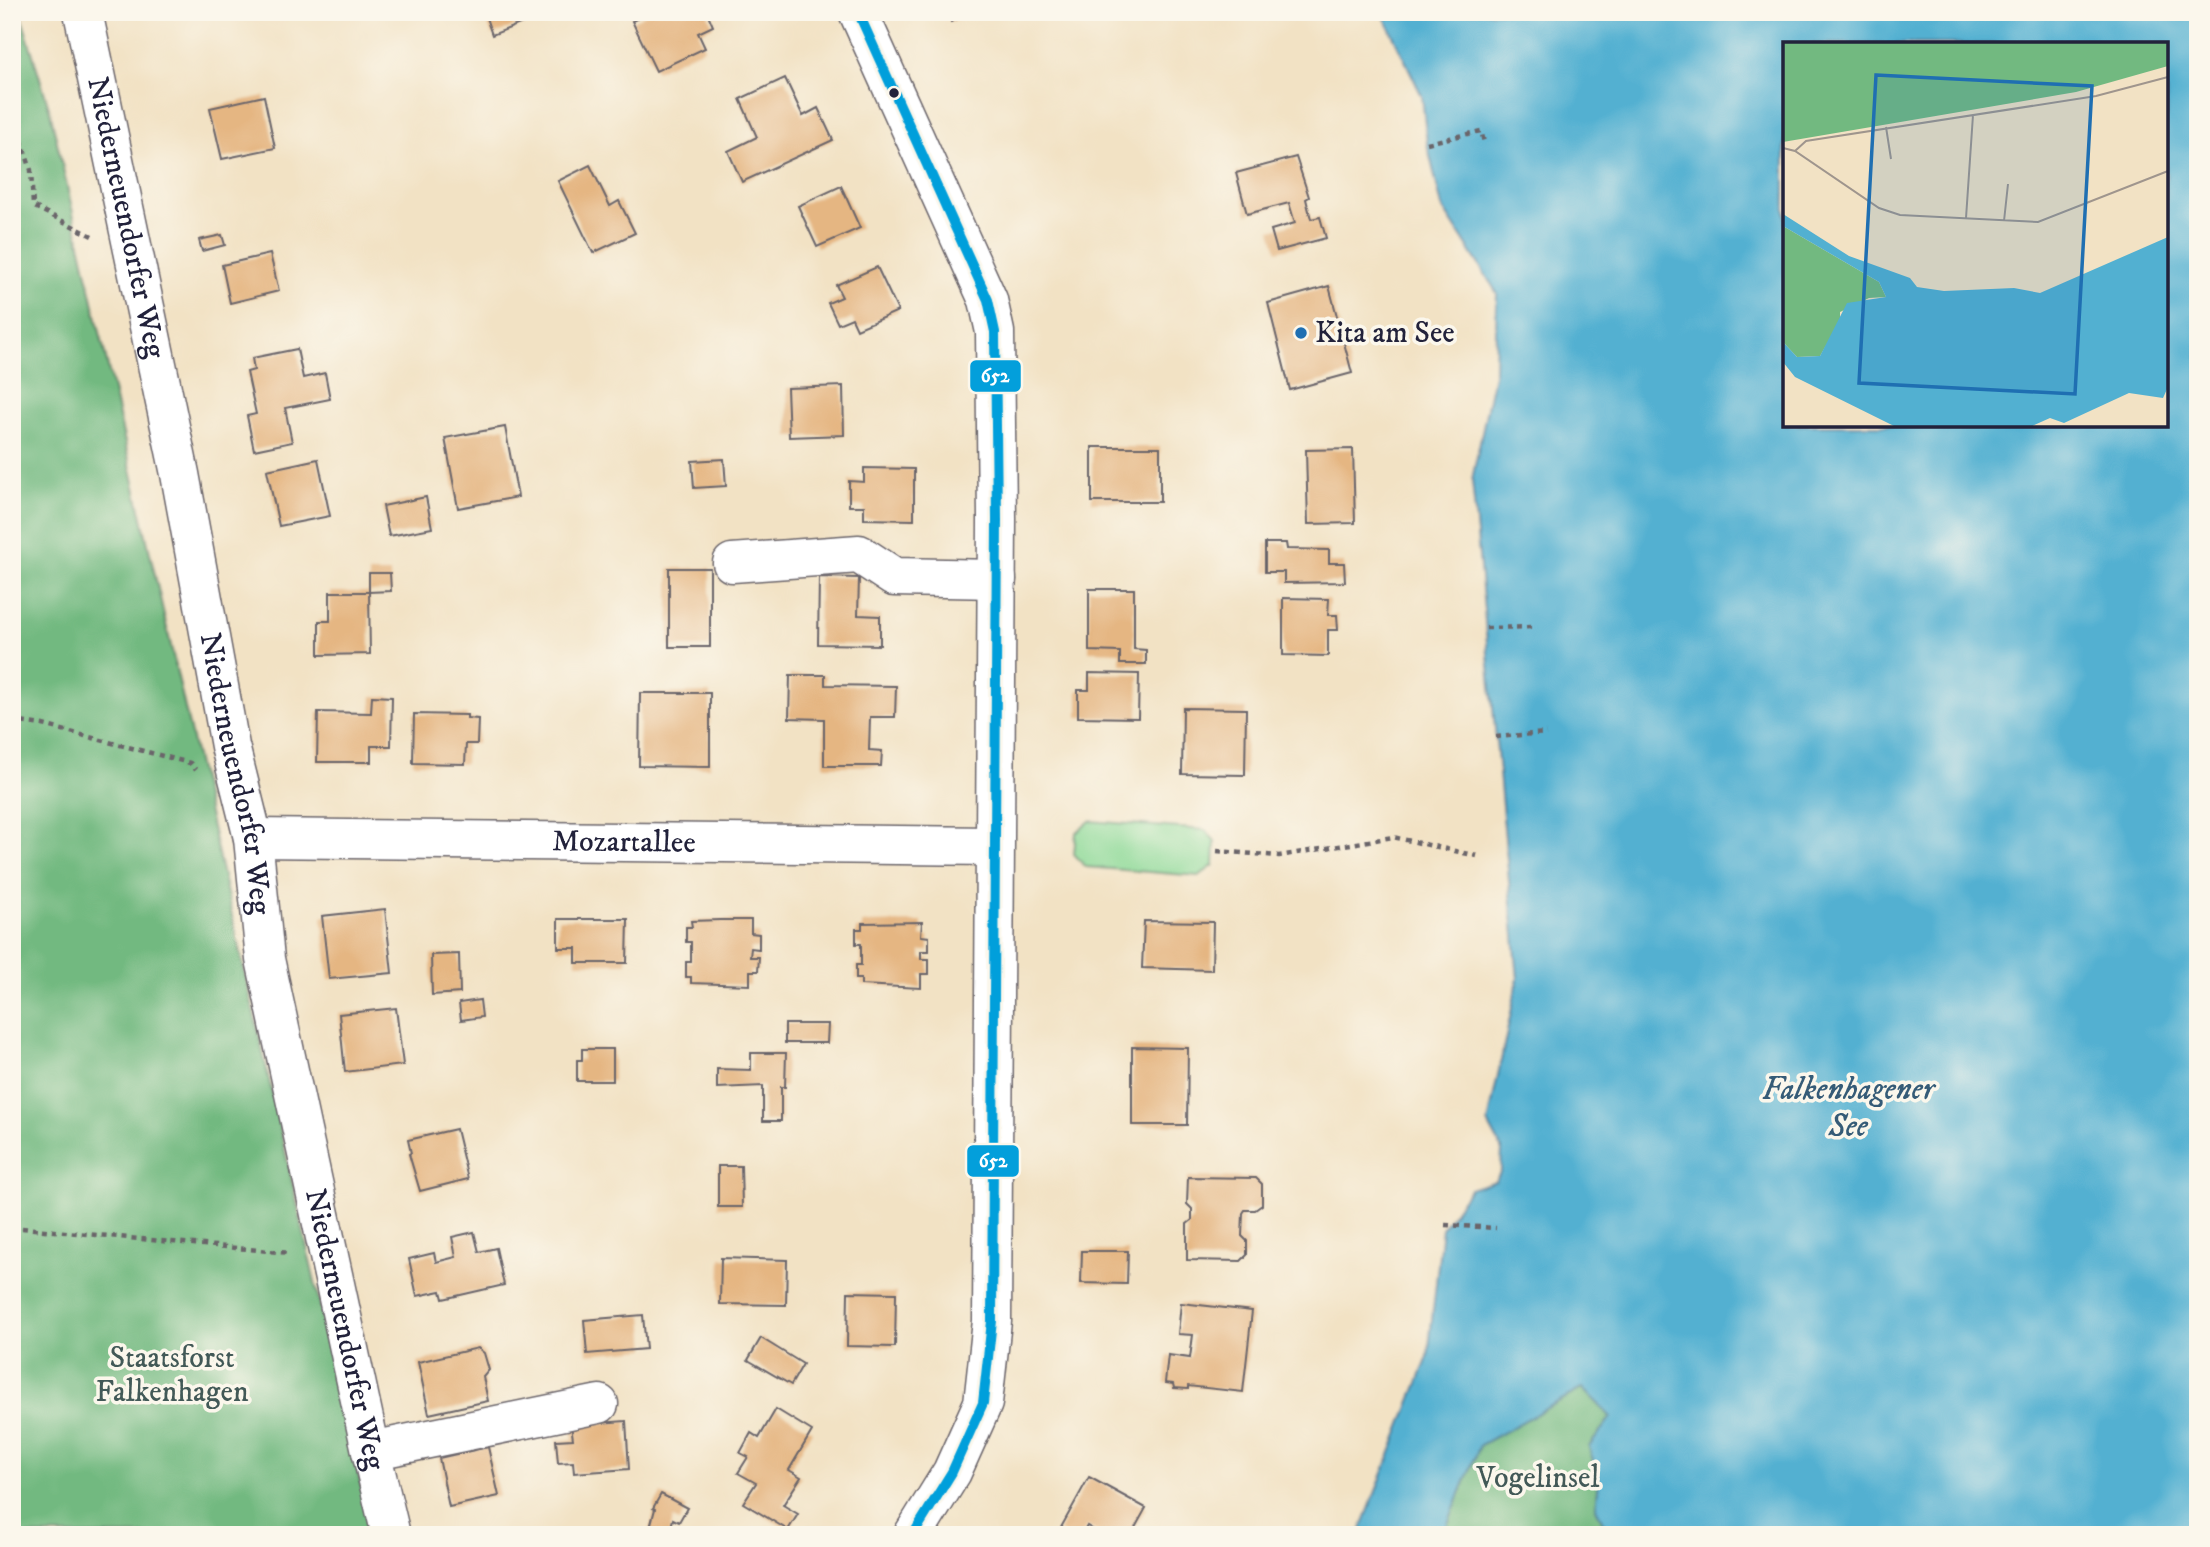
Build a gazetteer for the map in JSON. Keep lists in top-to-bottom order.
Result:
{
  "streets": {
    "street": ["Niederneuendorfer Weg", "Mozartallee"]
  },
  "crossings": [
    ["Niederneuendorfer Weg", "Mozartallee"]
  ],
  "water": ["Falkenhagener See"],
  "parks": ["Staatsforst Falkenhagen", "Vogelinsel"],
  "places": ["Kita am See"],
  "lines": ["transit line 652"]
}
